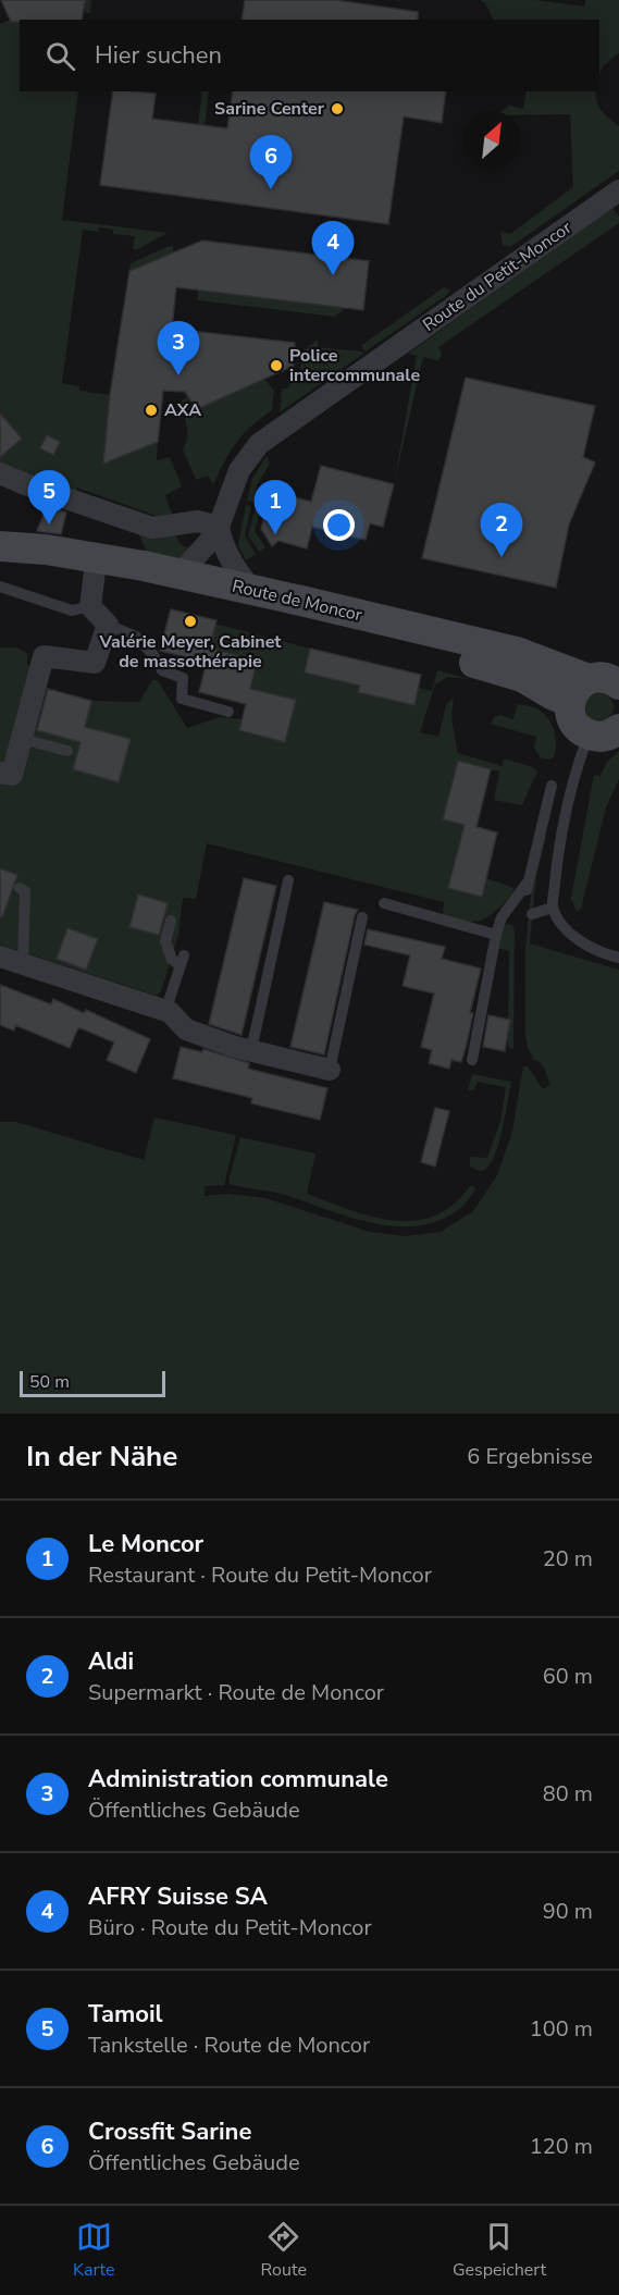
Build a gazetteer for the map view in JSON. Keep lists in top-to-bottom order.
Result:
{
  "streets": {
    "main road": ["Route de Moncor"],
    "street": ["Route du Petit-Moncor"]
  },
  "crossings": [
    ["Route du Petit-Moncor", "Route de Moncor"]
  ],
  "places": [
    "Sarine Center",
    "Police intercommunale",
    "AXA",
    "Valérie Meyer, Cabinet de massothérapie"
  ],
  "scale_bar": "50 m",
  "north": "top right",
  "page": {
    "search": "Hier suchen",
    "pins": [
      "6",
      "4",
      "3",
      "5",
      "1",
      "2"
    ],
    "scale": "50 m",
    "heading": ["In der Nähe", "6 Ergebnisse"],
    "list": [
      {
        "mark": "1",
        "name": "Le Moncor",
        "note": "Restaurant · Route du Petit-Moncor",
        "value": "20 m"
      },
      {
        "mark": "2",
        "name": "Aldi",
        "note": "Supermarkt · Route de Moncor",
        "value": "60 m"
      },
      {
        "mark": "3",
        "name": "Administration communale",
        "note": "Öffentliches Gebäude",
        "value": "80 m"
      },
      {
        "mark": "4",
        "name": "AFRY Suisse SA",
        "note": "Büro · Route du Petit-Moncor",
        "value": "90 m"
      },
      {
        "mark": "5",
        "name": "Tamoil",
        "note": "Tankstelle · Route de Moncor",
        "value": "100 m"
      },
      {
        "mark": "6",
        "name": "Crossfit Sarine",
        "note": "Öffentliches Gebäude",
        "value": "120 m"
      }
    ],
    "nav": ["Karte", "Route", "Gespeichert"]
  }
}
